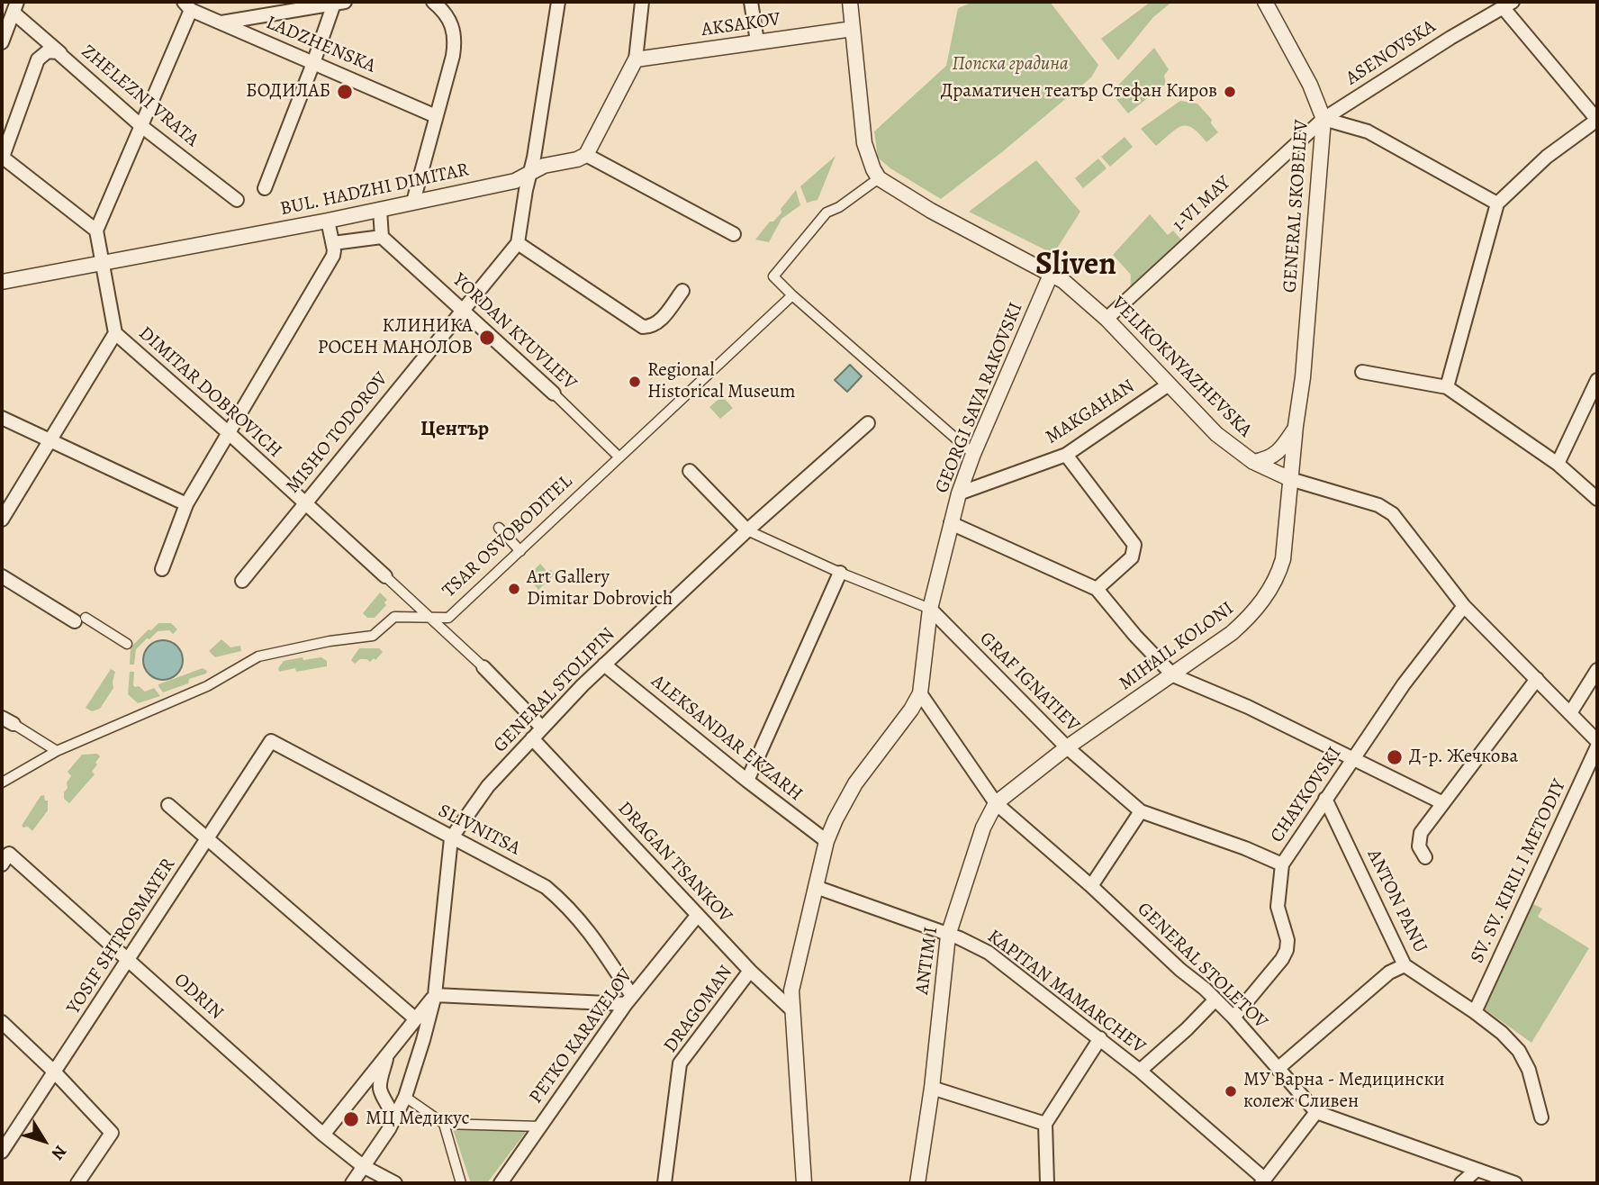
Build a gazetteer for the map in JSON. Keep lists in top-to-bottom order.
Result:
{
  "streets": {
    "street": [
      "AKSAKOV",
      "LADZHENSKA",
      "ASENOVSKA",
      "ZHELEZNI VRATA",
      "BUL. HADZHI DIMITAR",
      "1-VI MAY",
      "GENERAL SKOBELEV",
      "YORDAN KYUVLIEV",
      "VELIKOKNYAZHEVSKA",
      "DIMITAR DOBROVICH",
      "GEORGI SAVA RAKOVSKI",
      "MAKGAHAN",
      "MISHO TODOROV",
      "TSAR OSVOBODITEL",
      "MIHAIL KOLONI",
      "GRAF IGNATIEV",
      "GENERAL STOLIPIN",
      "ALEKSANDAR EKZARH",
      "CHAYKOVSKI",
      "SLIVNITSA",
      "DRAGAN TSANKOV",
      "SV. SV. KIRIL I METODIY",
      "ANTON PANU",
      "YOSIF SHTROSMAYER",
      "ANTIM I",
      "GENERAL STOLETOV",
      "KAPITAN MAMARCHEV",
      "ODRIN",
      "DRAGOMAN",
      "PETKO KARAVELOV"
    ]
  },
  "crossings": [
    ["ASENOVSKA", "1-VI MAY"],
    ["ASENOVSKA", "GENERAL SKOBELEV"],
    ["BUL. HADZHI DIMITAR", "DIMITAR DOBROVICH"],
    ["1-VI MAY", "GENERAL SKOBELEV"],
    ["1-VI MAY", "VELIKOKNYAZHEVSKA"],
    ["GENERAL SKOBELEV", "VELIKOKNYAZHEVSKA"],
    ["GENERAL SKOBELEV", "MIHAIL KOLONI"],
    ["YORDAN KYUVLIEV", "MISHO TODOROV"],
    ["YORDAN KYUVLIEV", "TSAR OSVOBODITEL"],
    ["VELIKOKNYAZHEVSKA", "GEORGI SAVA RAKOVSKI"],
    ["VELIKOKNYAZHEVSKA", "MAKGAHAN"],
    ["VELIKOKNYAZHEVSKA", "MIHAIL KOLONI"],
    ["VELIKOKNYAZHEVSKA", "CHAYKOVSKI"],
    ["DIMITAR DOBROVICH", "MISHO TODOROV"],
    ["DIMITAR DOBROVICH", "TSAR OSVOBODITEL"],
    ["GEORGI SAVA RAKOVSKI", "MAKGAHAN"],
    ["GEORGI SAVA RAKOVSKI", "GRAF IGNATIEV"],
    ["GEORGI SAVA RAKOVSKI", "ALEKSANDAR EKZARH"],
    ["GEORGI SAVA RAKOVSKI", "DRAGAN TSANKOV"],
    ["GEORGI SAVA RAKOVSKI", "GENERAL STOLETOV"],
    ["GEORGI SAVA RAKOVSKI", "KAPITAN MAMARCHEV"],
    ["MIHAIL KOLONI", "GRAF IGNATIEV"],
    ["MIHAIL KOLONI", "ANTIM I"],
    ["GRAF IGNATIEV", "GENERAL STOLIPIN"],
    ["GRAF IGNATIEV", "CHAYKOVSKI"],
    ["GRAF IGNATIEV", "ANTIM I"],
    ["GENERAL STOLIPIN", "ALEKSANDAR EKZARH"],
    ["GENERAL STOLIPIN", "SLIVNITSA"],
    ["GENERAL STOLIPIN", "DRAGAN TSANKOV"],
    ["GENERAL STOLIPIN", "ODRIN"],
    ["CHAYKOVSKI", "ANTON PANU"],
    ["CHAYKOVSKI", "GENERAL STOLETOV"],
    ["SLIVNITSA", "YOSIF SHTROSMAYER"],
    ["SLIVNITSA", "PETKO KARAVELOV"],
    ["DRAGAN TSANKOV", "DRAGOMAN"],
    ["DRAGAN TSANKOV", "PETKO KARAVELOV"],
    ["SV. SV. KIRIL I METODIY", "ANTON PANU"],
    ["YOSIF SHTROSMAYER", "ODRIN"],
    ["ANTIM I", "GENERAL STOLETOV"],
    ["ANTIM I", "KAPITAN MAMARCHEV"]
  ],
  "districts": ["Sliven", "Център"],
  "parks": ["Попска градина"],
  "places": [
    "БОДИЛАБ",
    "Драматичен театър Стефан Киров",
    "КЛИНИКА РОСЕН МАНОЛОВ",
    "Regional Historical Museum",
    "Art Gallery Dimitar Dobrovich",
    "Д-р. Жечкова",
    "МУ Варна - Медицински колеж Сливен",
    "МЦ Медикус"
  ],
  "north": "bottom right"
}
